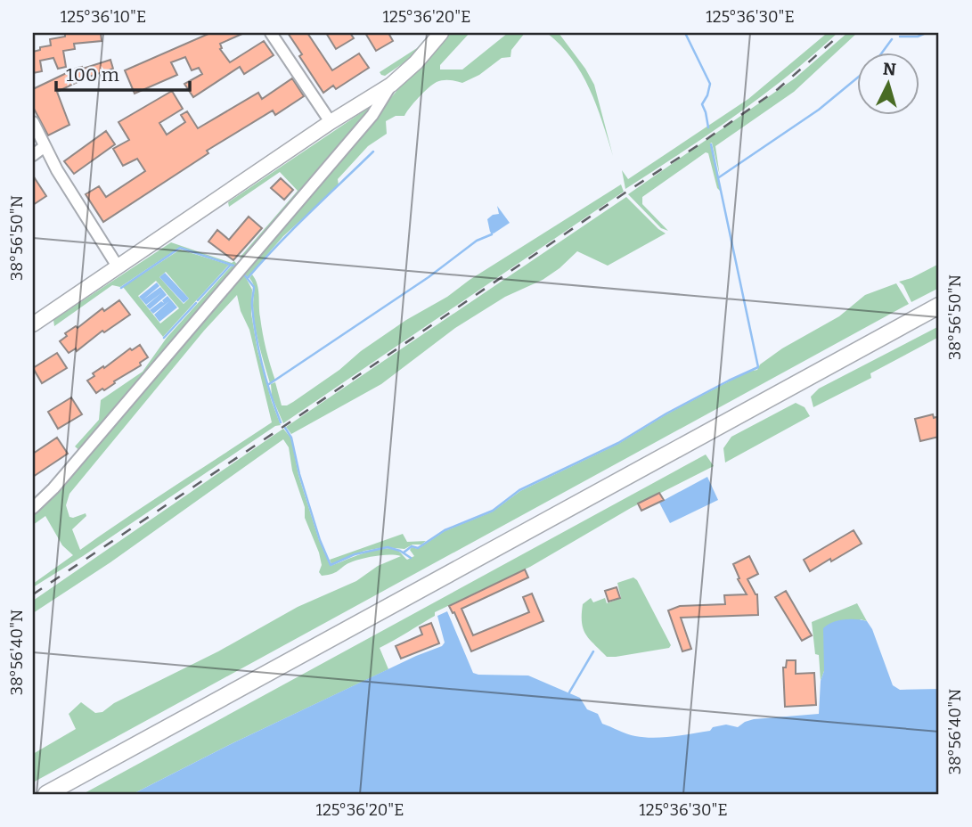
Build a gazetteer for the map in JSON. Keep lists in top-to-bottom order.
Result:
{
  "scale_bar": "100 m",
  "north": "top",
  "coordinates": [
    "125°36'10\"E",
    "125°36'20\"E",
    "125°36'30\"E",
    "38°56'50\"N",
    "38°56'40\"N"
  ]
}
